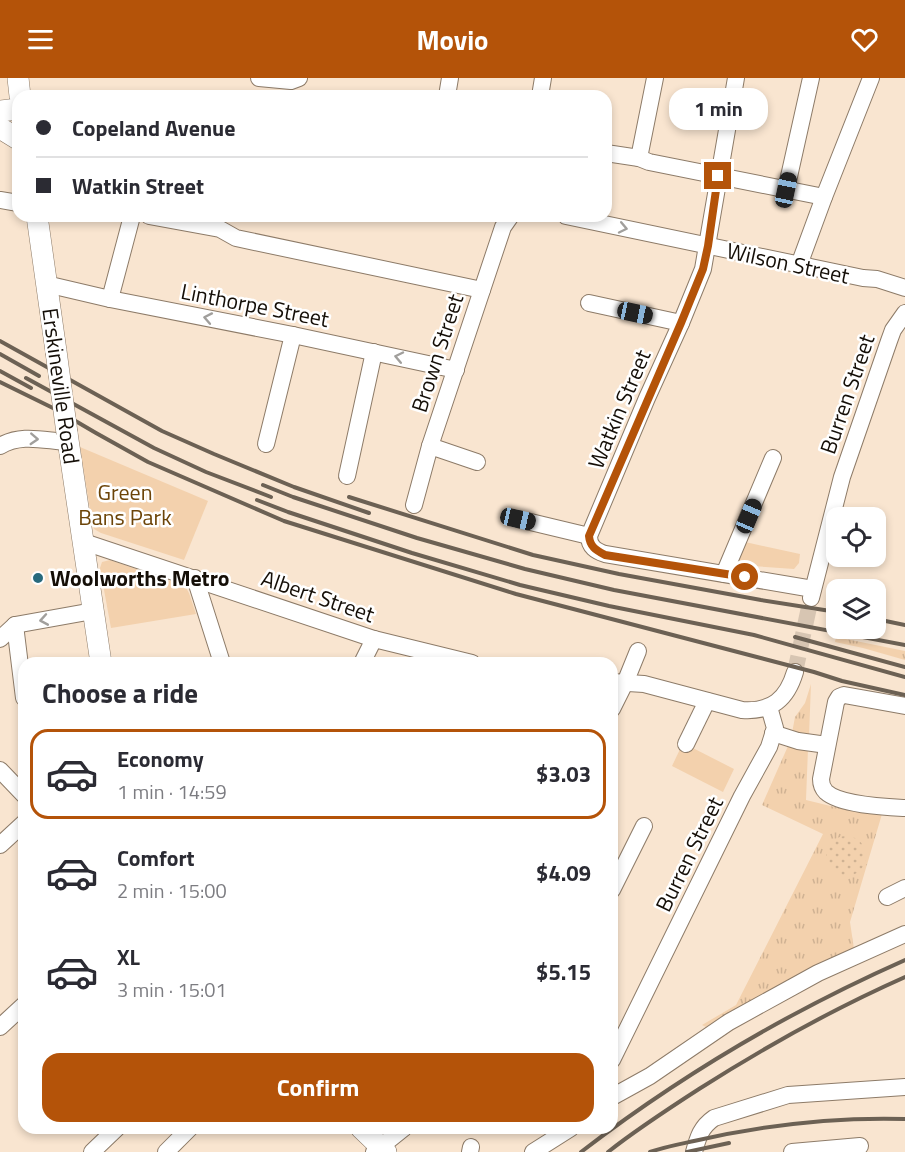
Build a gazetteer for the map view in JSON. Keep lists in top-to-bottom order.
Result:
{
  "streets": {
    "main road": ["Erskineville Road"],
    "street": [
      "Wilson Street",
      "Linthorpe Street",
      "Brown Street",
      "Burren Street",
      "Watkin Street",
      "Albert Street"
    ]
  },
  "crossings": [
    ["Wilson Street", "Watkin Street"],
    ["Linthorpe Street", "Brown Street"],
    ["Linthorpe Street", "Erskineville Road"],
    ["Erskineville Road", "Albert Street"]
  ],
  "parks": ["Green Bans Park"],
  "places": ["Woolworths Metro"],
  "page": {
    "header": "Movio",
    "bubble": "1 min",
    "banner": ["Copeland Avenue", "Watkin Street"],
    "heading": "Choose a ride",
    "list": [
      {
        "name": "Economy",
        "note": "1 min · 14:59",
        "value": "$3.03"
      },
      {
        "name": "Comfort",
        "note": "2 min · 15:00",
        "value": "$4.09"
      },
      {
        "name": "XL",
        "note": "3 min · 15:01",
        "value": "$5.15"
      }
    ],
    "buttons": "Confirm"
  }
}
